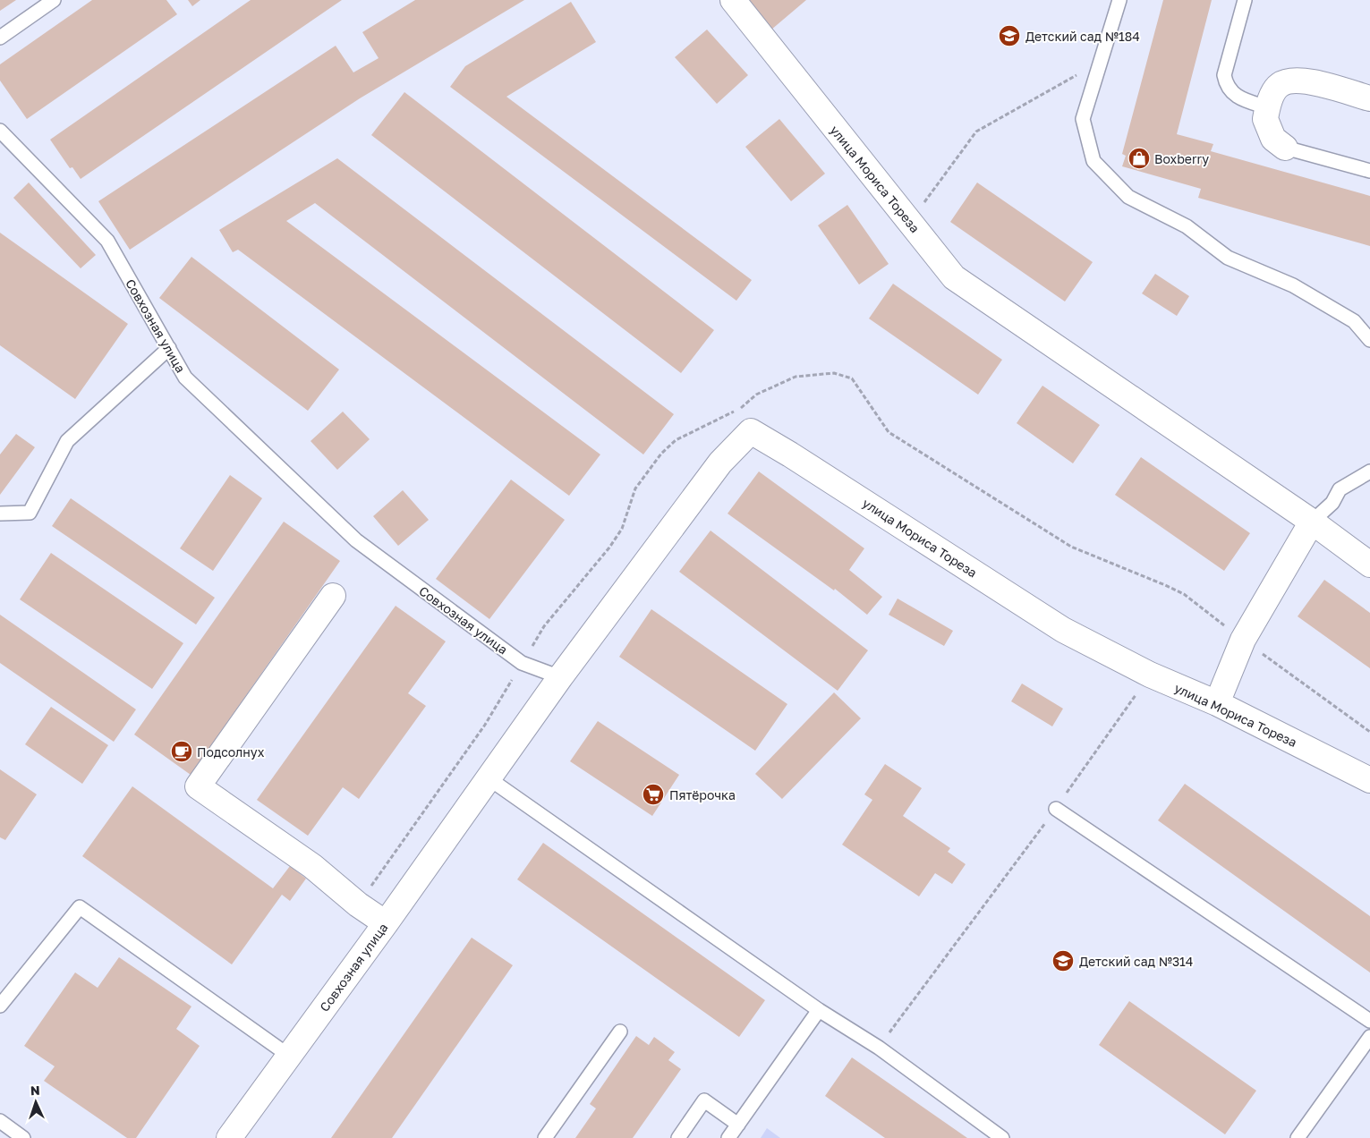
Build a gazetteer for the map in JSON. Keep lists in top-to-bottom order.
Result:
{
  "streets": {
    "street": ["улица Мориса Тореза", "Совхозная улица"]
  },
  "crossings": [
    ["улица Мориса Тореза", "Совхозная улица"]
  ],
  "places": {
    "school or university": ["Детский сад №184", "Детский сад №314"],
    "shop": ["Boxberry"],
    "cafe": ["Подсолнух"],
    "supermarket": ["Пятёрочка"]
  },
  "north": "top"
}
